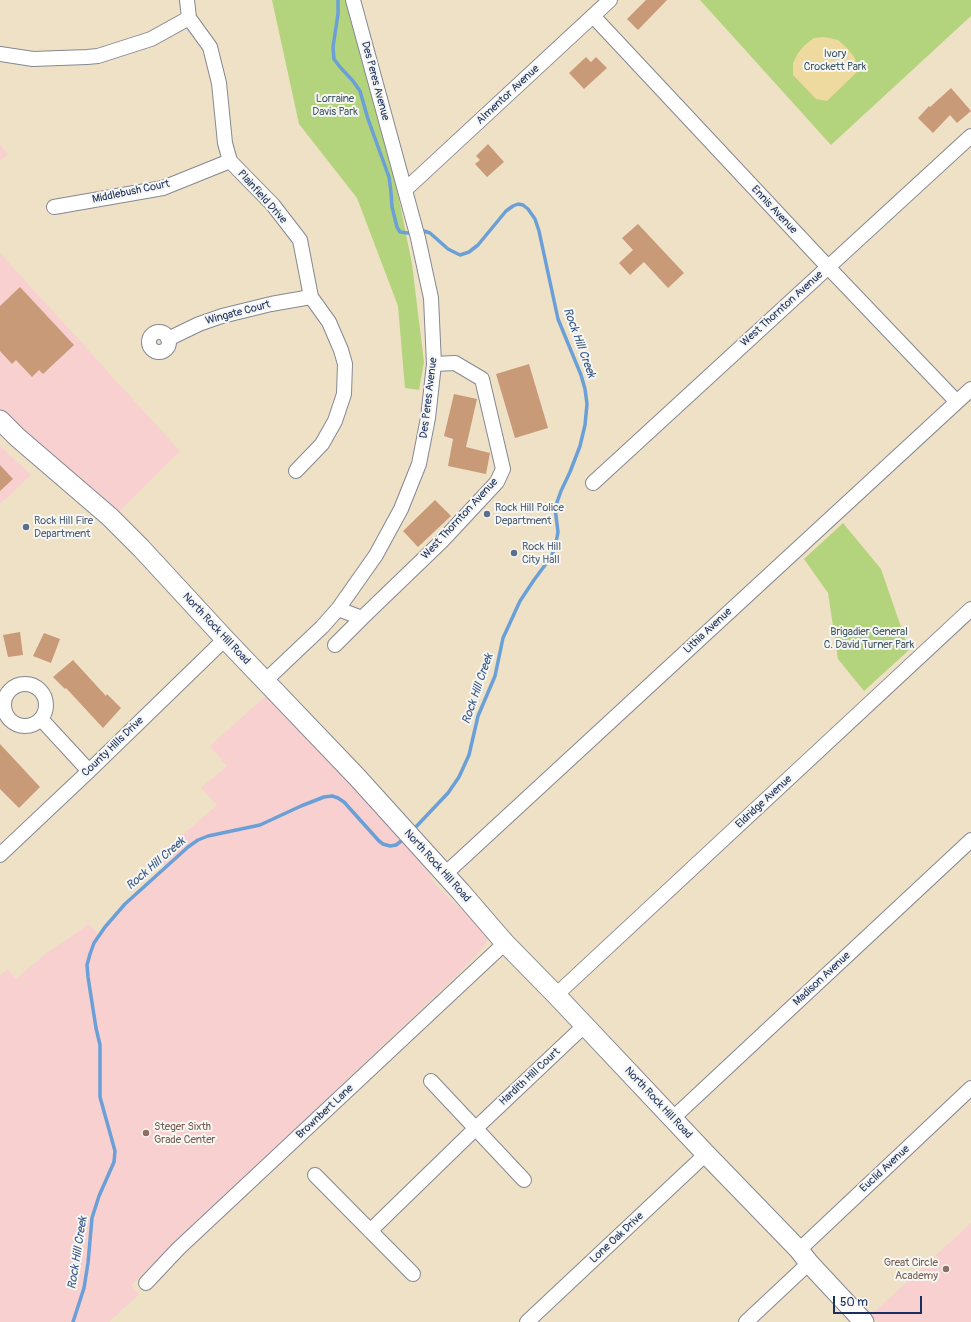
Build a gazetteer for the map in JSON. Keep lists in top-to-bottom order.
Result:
{
  "streets": {
    "street": [
      "Des Peres Avenue",
      "Almentor Avenue",
      "Middlebush Court",
      "Plainfield Drive",
      "Ennis Avenue",
      "West Thornton Avenue",
      "Wingate Court",
      "North Rock Hill Road",
      "Lithia Avenue",
      "County Hills Drive",
      "Eldridge Avenue",
      "Madison Avenue",
      "Hardith Hill Court",
      "Brownbert Lane",
      "Euclid Avenue",
      "Lone Oak Drive"
    ]
  },
  "crossings": [
    ["Des Peres Avenue", "Almentor Avenue"],
    ["Des Peres Avenue", "West Thornton Avenue"],
    ["Des Peres Avenue", "North Rock Hill Road"],
    ["Almentor Avenue", "Ennis Avenue"],
    ["Middlebush Court", "Plainfield Drive"],
    ["Plainfield Drive", "Wingate Court"],
    ["Ennis Avenue", "West Thornton Avenue"],
    ["Ennis Avenue", "Lithia Avenue"],
    ["North Rock Hill Road", "Lithia Avenue"],
    ["North Rock Hill Road", "County Hills Drive"],
    ["North Rock Hill Road", "Eldridge Avenue"],
    ["North Rock Hill Road", "Madison Avenue"],
    ["North Rock Hill Road", "Hardith Hill Court"],
    ["North Rock Hill Road", "Brownbert Lane"],
    ["North Rock Hill Road", "Euclid Avenue"],
    ["North Rock Hill Road", "Lone Oak Drive"]
  ],
  "water": ["Rock Hill Creek"],
  "parks": ["Ivory Crockett Park", "Lorraine Davis Park", "Brigadier General C. David Turner Park"],
  "places": [
    "Rock Hill Police Department",
    "Rock Hill Fire Department",
    "Rock Hill City Hall",
    "Steger Sixth Grade Center",
    "Great Circle Academy"
  ],
  "scale_bar": "50 m"
}
